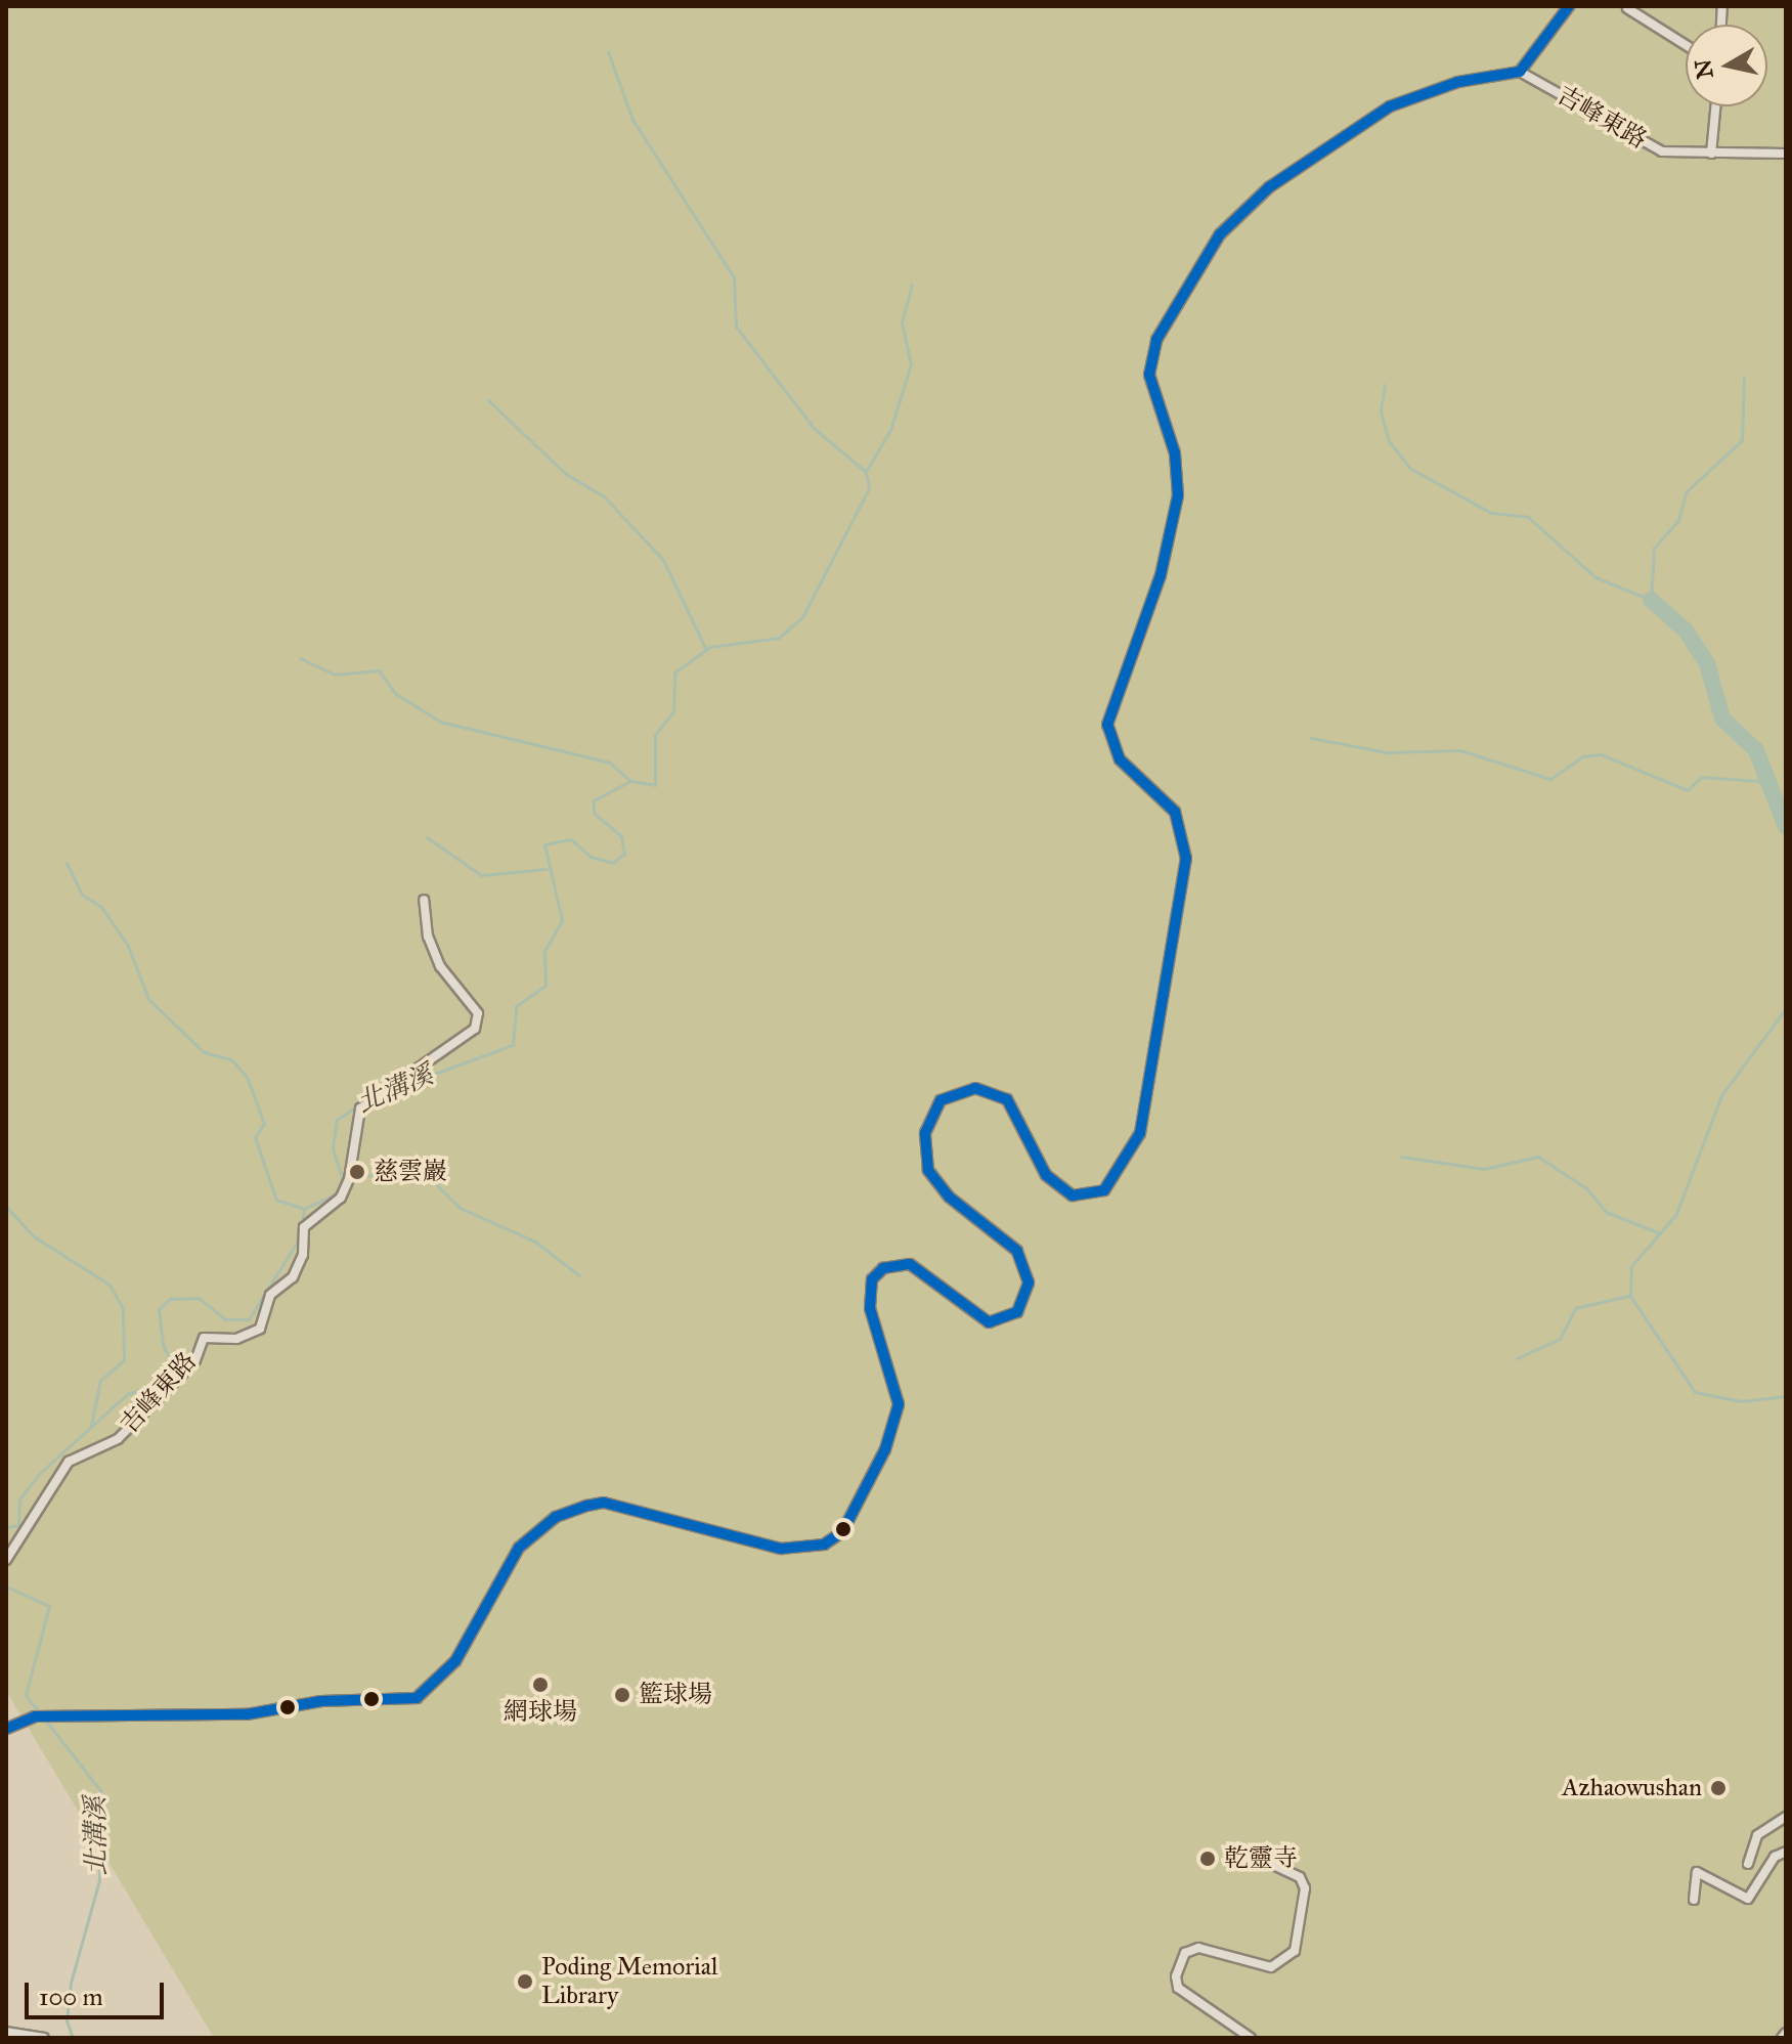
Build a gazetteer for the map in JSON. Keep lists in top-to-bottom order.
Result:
{
  "streets": {
    "street": ["吉峰東路"]
  },
  "water": ["北溝溪"],
  "places": [
    "慈雲巖",
    "網球場",
    "籃球場",
    "Azhaowushan",
    "乾靈寺",
    "Poding Memorial Library"
  ],
  "scale_bar": "100 m",
  "north": "left"
}
